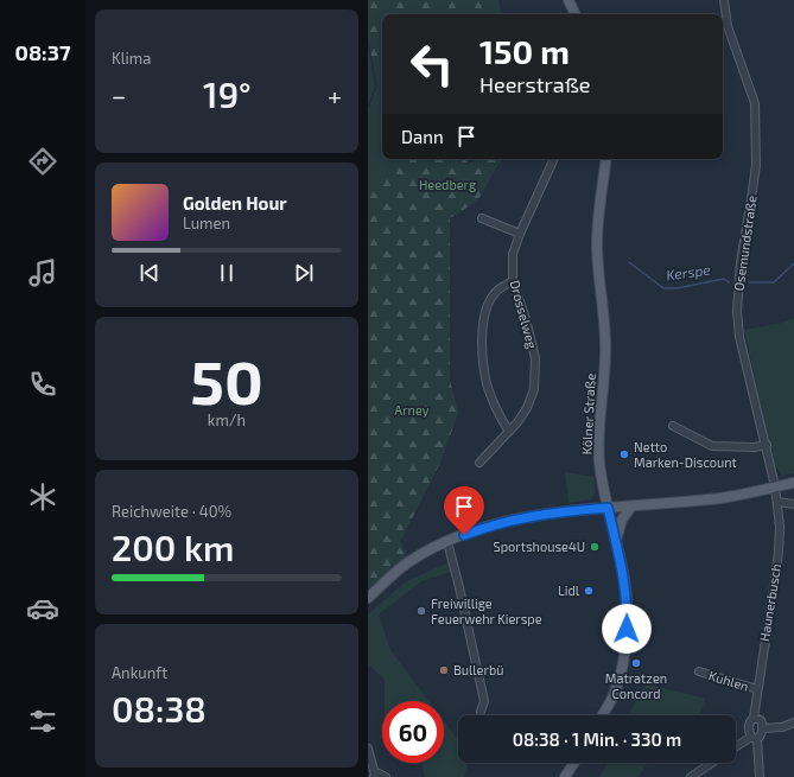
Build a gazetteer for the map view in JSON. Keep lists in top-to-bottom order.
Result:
{
  "streets": {
    "main road": ["Kölner Straße"],
    "street": [
      "Osemundstraße",
      "Drosselweg",
      "Haunerbusch",
      "Kuhlen"
    ]
  },
  "crossings": [
    ["Osemundstraße", "Haunerbusch"],
    ["Haunerbusch", "Kuhlen"]
  ],
  "water": ["Kerspe"],
  "parks": ["Heedberg", "Arney"],
  "places": [
    "Netto Marken-Discount",
    "Sportshouse4U",
    "Lidl",
    "Freiwillige Feuerwehr Kierspe",
    "Matratzen Concord",
    "Bullerbü"
  ],
  "page": {
    "tabs": "08:37",
    "tile": [
      "Klima",
      ["50", "km/h"],
      ["Reichweite · 40%", "200 km"],
      ["Ankunft", "08:38"]
    ],
    "turn": ["150 m", "Heerstraße"],
    "heat": ["−", "19°", "+"],
    "then": "Dann",
    "song": ["Golden Hour", "Lumen"],
    "limit": "60",
    "trip": "08:38 · 1 Min. · 330 m"
  }
}
